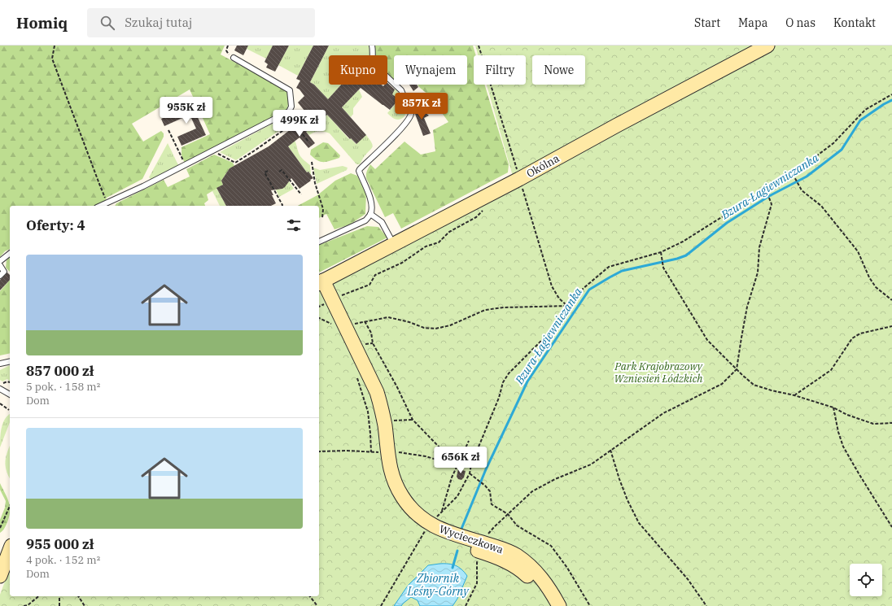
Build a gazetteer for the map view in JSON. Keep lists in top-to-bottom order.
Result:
{
  "streets": {
    "street": ["Okólna", "Wycieczkowa"]
  },
  "crossings": [
    ["Okólna", "Wycieczkowa"]
  ],
  "water": ["Bzura-Łagiewniczanka", "Zbiornik Leśny-Górny"],
  "parks": ["Park Krajobrazowy Wzniesień Łódzkich"],
  "page": {
    "header": "Homiq",
    "search": "Szukaj tutaj",
    "nav": [
      "Start",
      "Mapa",
      "O nas",
      "Kontakt"
    ],
    "chip": [
      "Kupno",
      "Wynajem",
      "Filtry",
      "Nowe"
    ],
    "price": [
      "857K zł",
      "955K zł",
      "499K zł",
      "656K zł"
    ],
    "heading": "Oferty: 4",
    "list": [
      {
        "name": "857 000 zł",
        "note": "5 pok. · 158 m² · Dom"
      },
      {
        "name": "955 000 zł",
        "note": "4 pok. · 152 m² · Dom"
      }
    ]
  }
}
